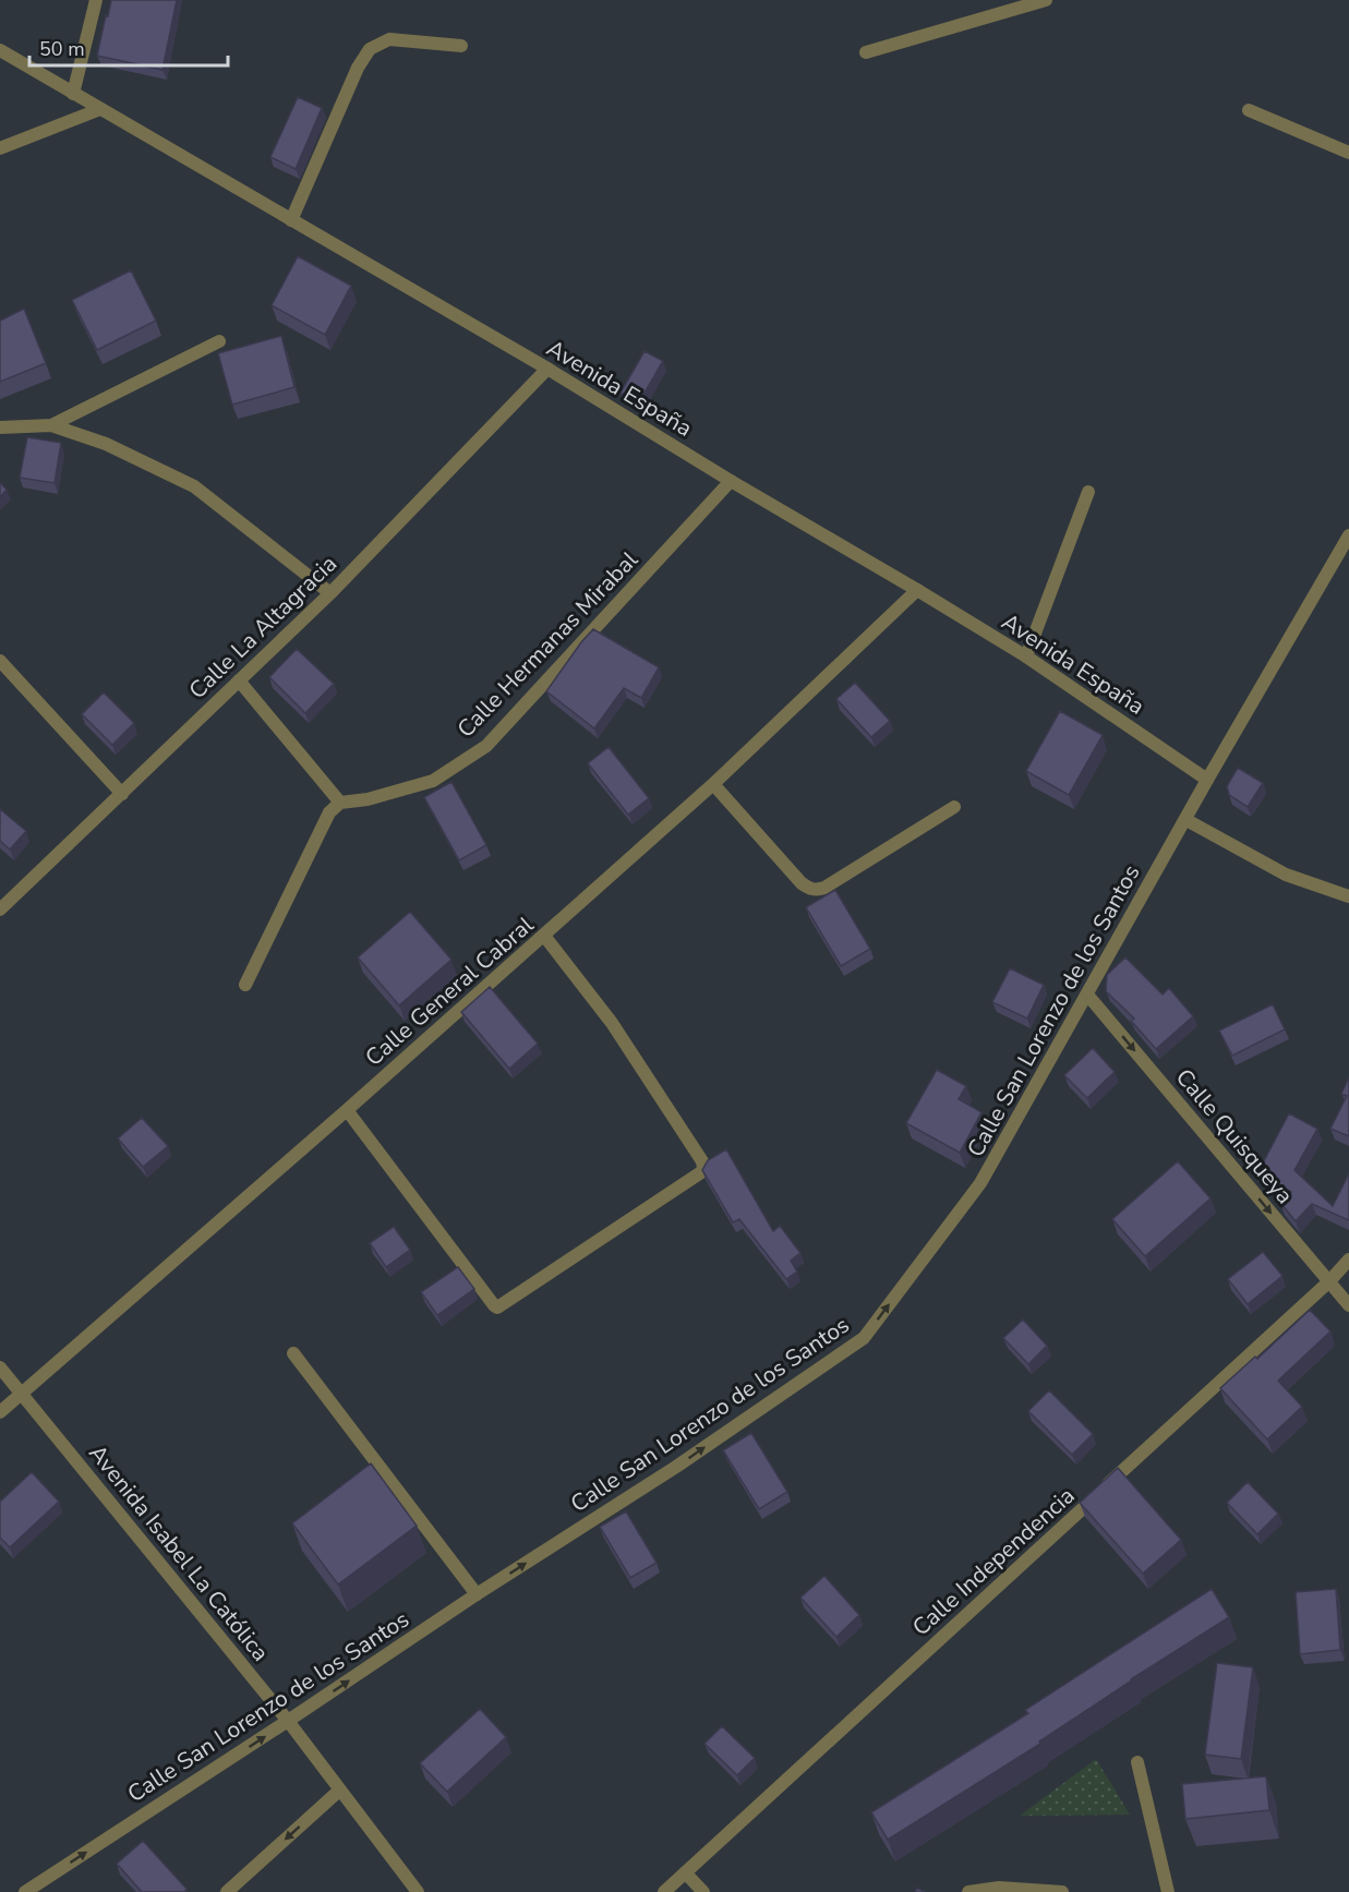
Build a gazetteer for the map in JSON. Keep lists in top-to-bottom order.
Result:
{
  "streets": {
    "street": [
      "Avenida España",
      "Calle La Altagracia",
      "Calle Hermanas Mirabal",
      "Calle General Cabral",
      "Calle San Lorenzo de los Santos",
      "Calle Quisqueya",
      "Avenida Isabel La Católica",
      "Calle Independencia"
    ]
  },
  "crossings": [
    ["Avenida España", "Calle La Altagracia"],
    ["Avenida España", "Calle Hermanas Mirabal"],
    ["Avenida España", "Calle General Cabral"],
    ["Avenida España", "Calle San Lorenzo de los Santos"],
    ["Calle General Cabral", "Avenida Isabel La Católica"],
    ["Calle San Lorenzo de los Santos", "Calle Quisqueya"],
    ["Calle San Lorenzo de los Santos", "Avenida Isabel La Católica"],
    ["Calle Quisqueya", "Calle Independencia"]
  ],
  "one_way": ["Calle San Lorenzo de los Santos", "Calle Quisqueya"],
  "scale_bar": "50 m"
}
